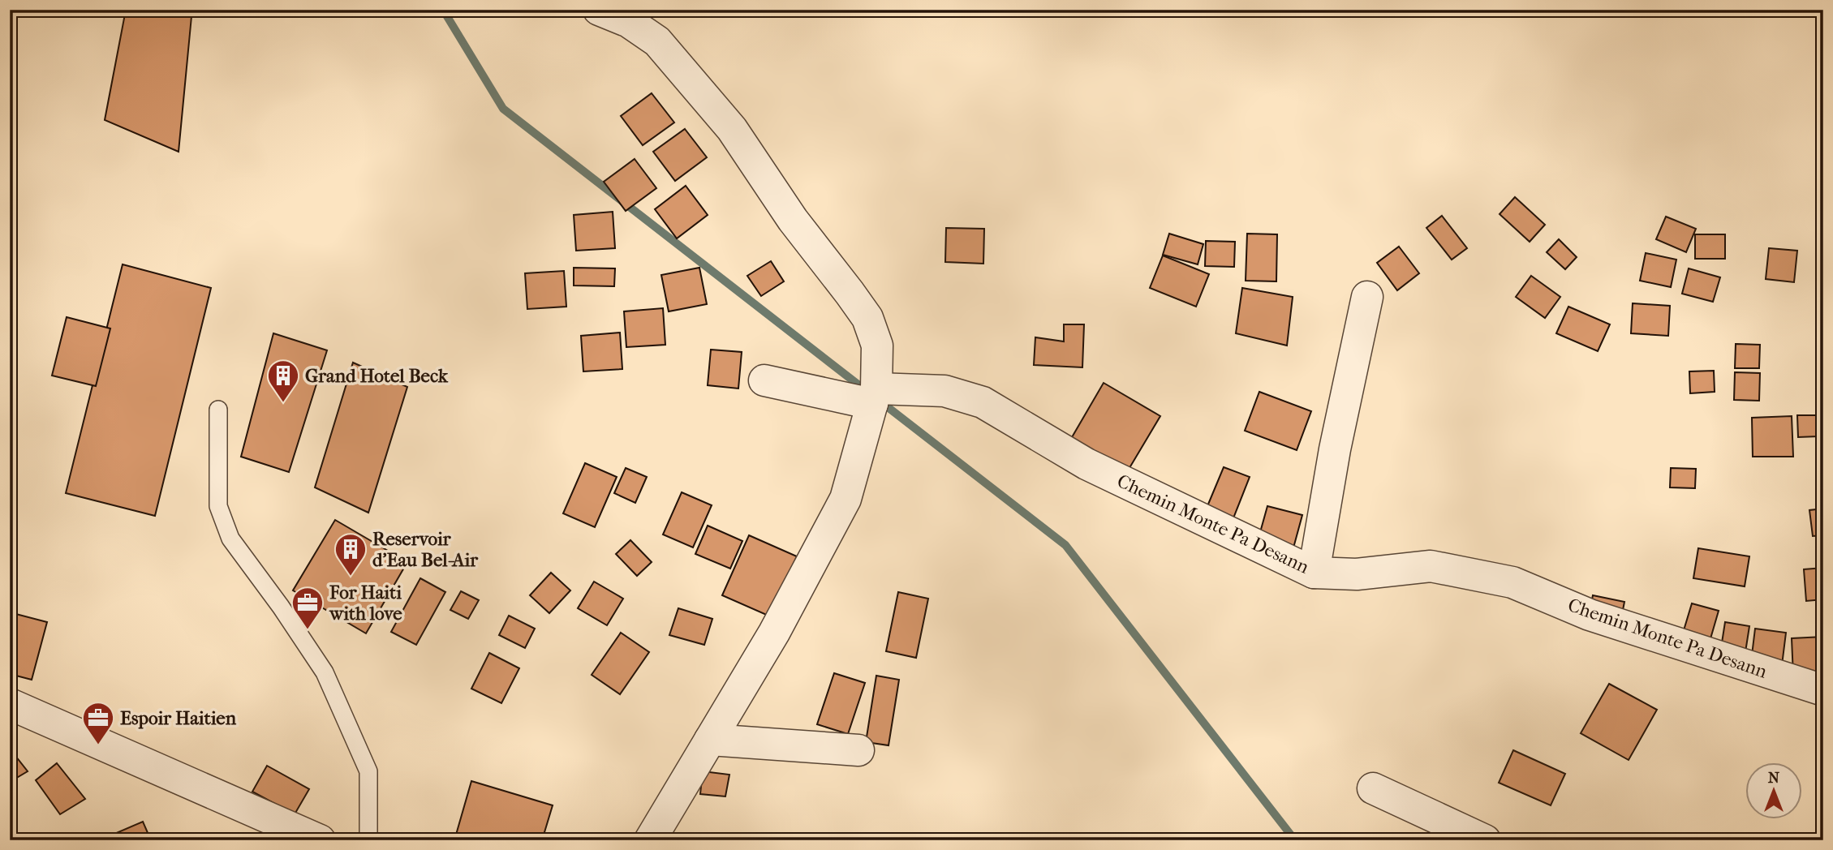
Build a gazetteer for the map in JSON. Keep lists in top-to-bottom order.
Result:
{
  "streets": {
    "street": ["Chemin Monte Pa Desann"]
  },
  "places": {
    "building": ["Grand Hotel Beck", "Reservoir d'Eau Bel-Air"],
    "office": ["For Haiti with love", "Espoir Haitien"]
  },
  "north": "top"
}
